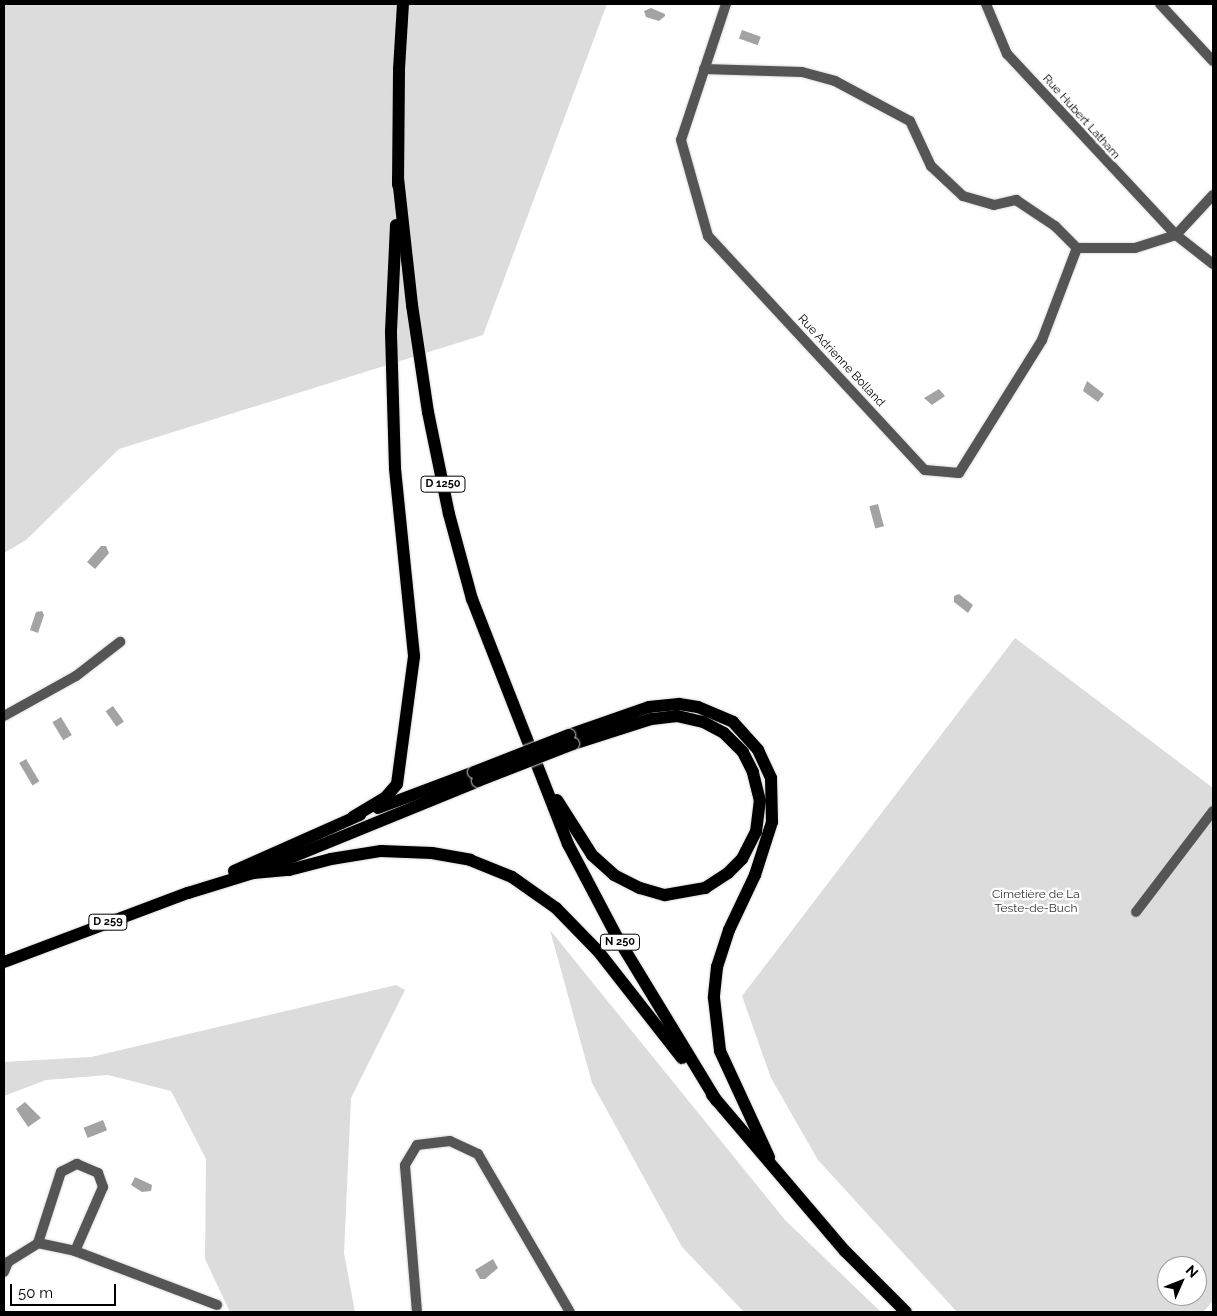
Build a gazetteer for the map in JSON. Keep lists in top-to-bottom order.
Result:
{
  "streets": {
    "main road": ["D 1250", "D 259", "N 250"],
    "street": ["Rue Hubert Latham", "Rue Adrienne Bolland"]
  },
  "crossings": [
    ["D 1250", "N 250"]
  ],
  "parks": ["Cimetière de La Teste-de-Buch"],
  "scale_bar": "50 m",
  "north": "top right"
}
